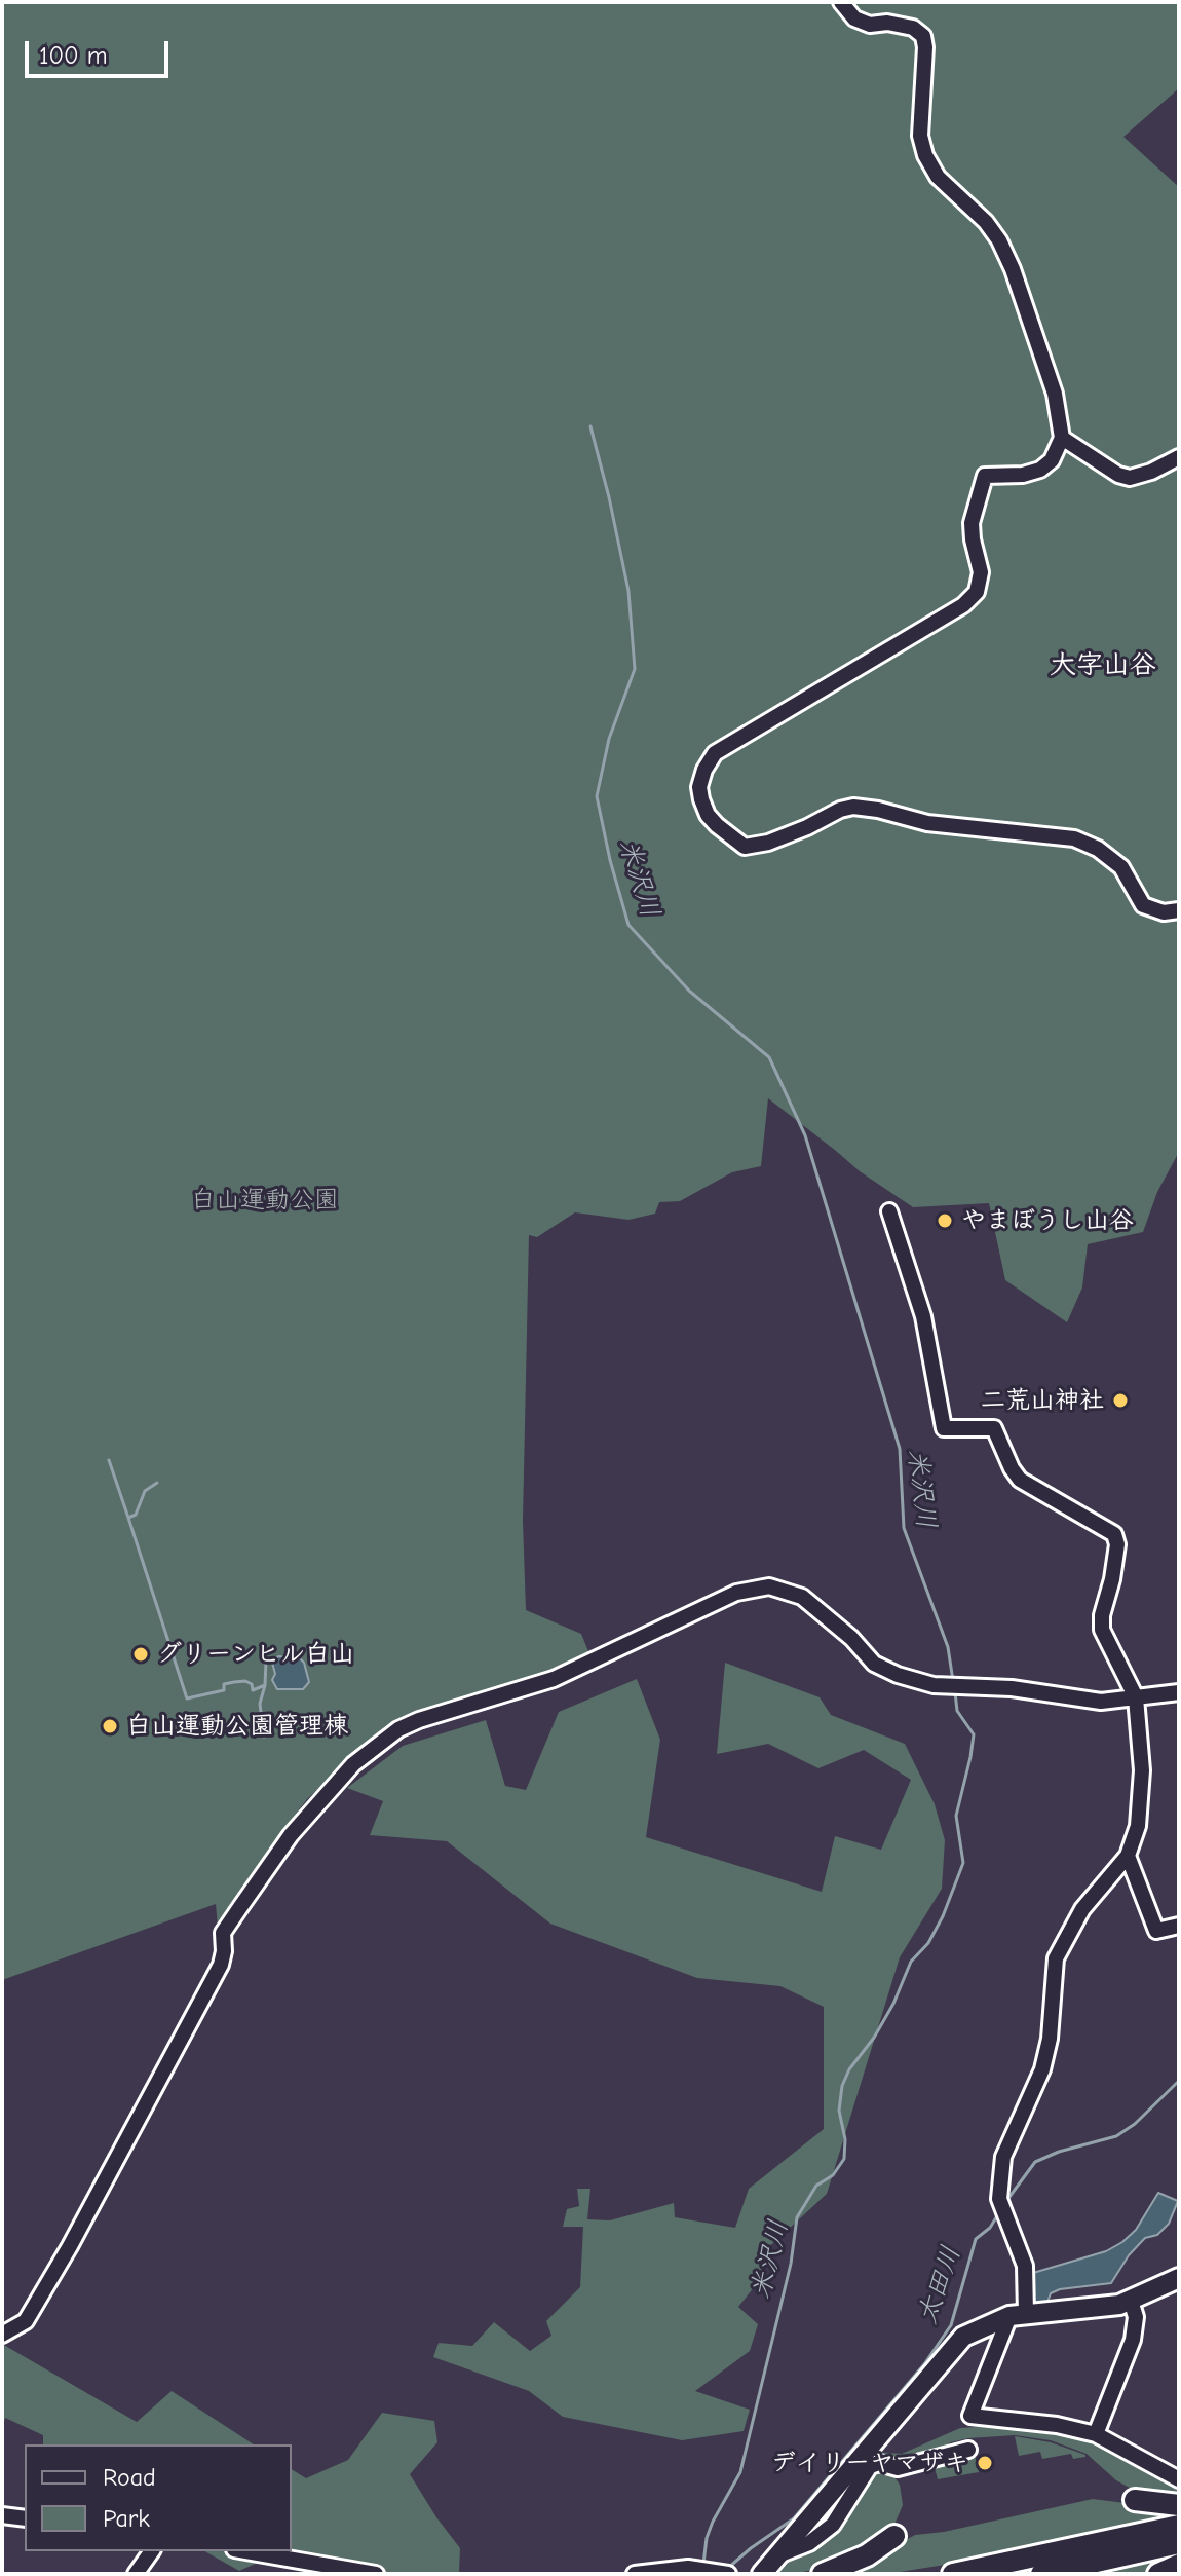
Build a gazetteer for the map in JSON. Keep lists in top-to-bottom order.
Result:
{
  "districts": ["大字山谷"],
  "water": ["米沢川", "太田川"],
  "parks": ["白山運動公園"],
  "places": [
    "やまぼうし山谷",
    "二荒山神社",
    "グリーンヒル白山",
    "白山運動公園管理棟",
    "デイリーヤマザキ"
  ],
  "legend": ["Road", "Park"],
  "scale_bar": "100 m"
}
